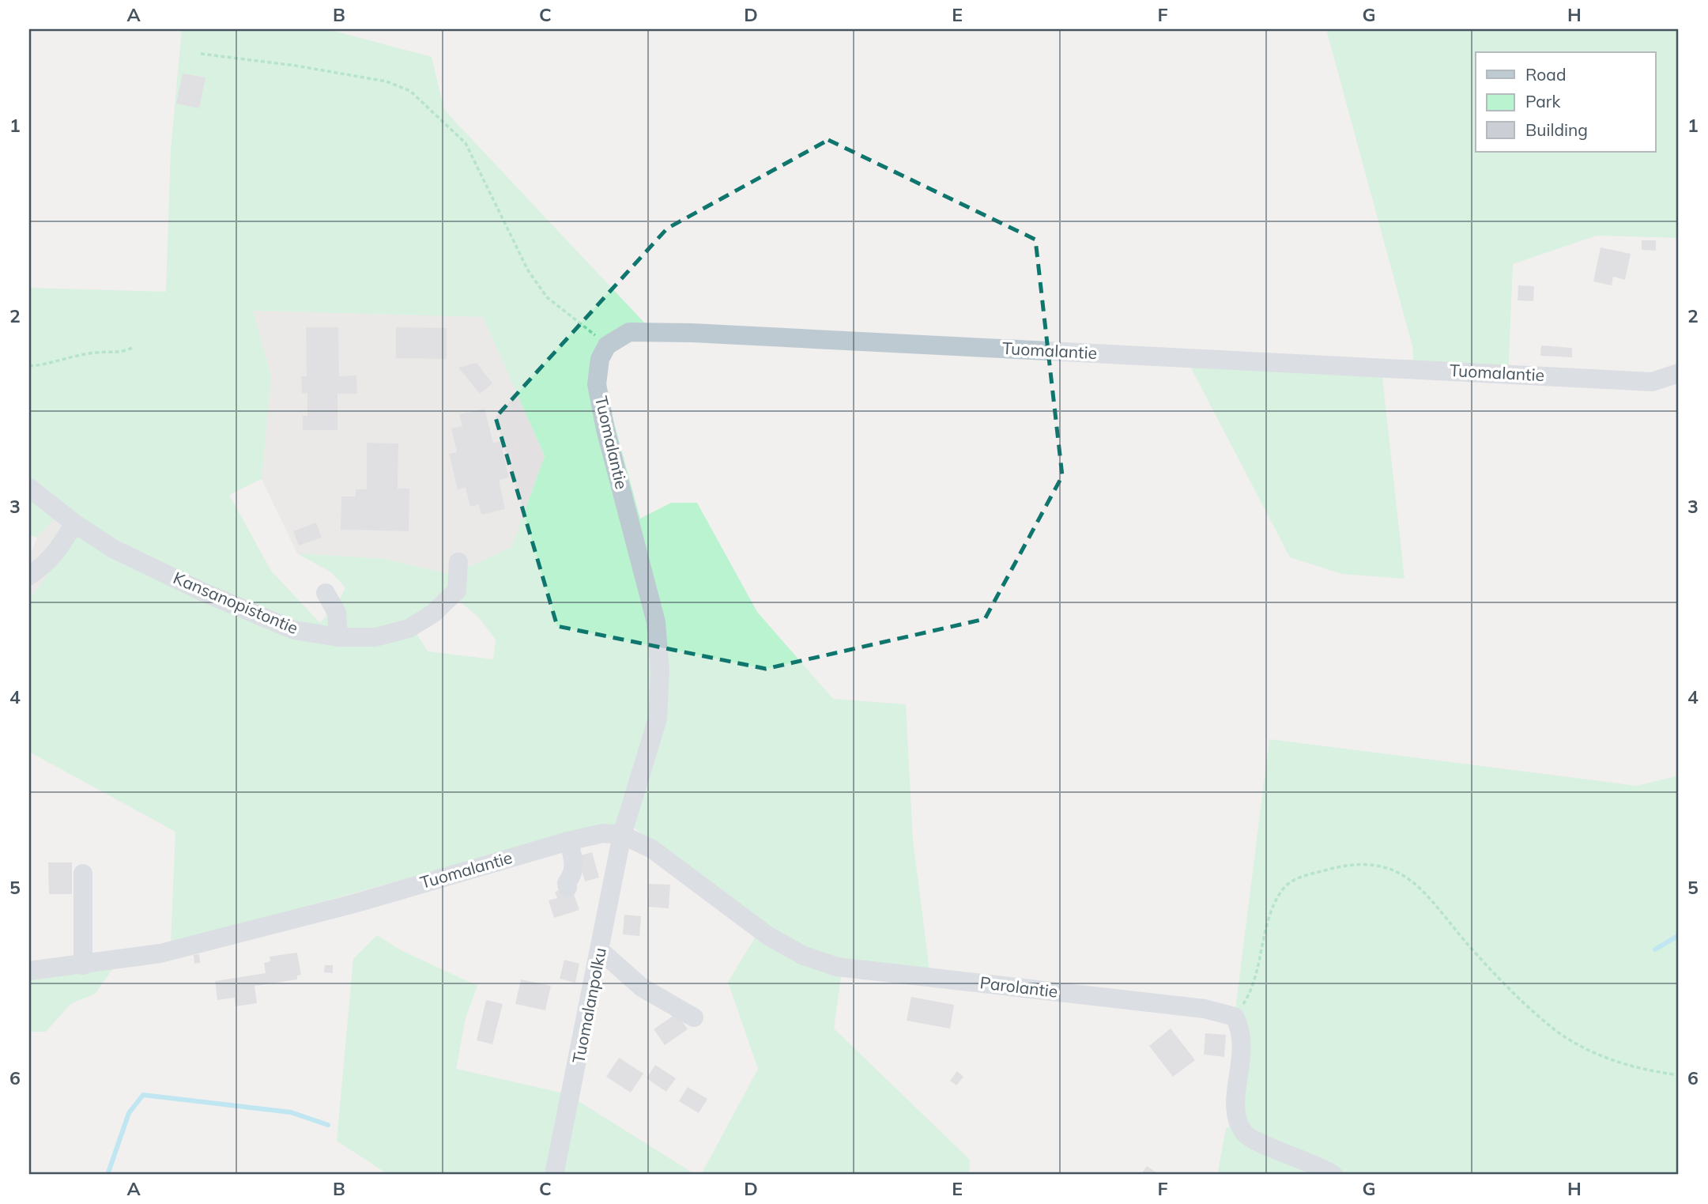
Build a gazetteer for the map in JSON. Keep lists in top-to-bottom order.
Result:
{
  "streets": {
    "street": [
      "Tuomalantie",
      "Kansanopistontie",
      "Parolantie",
      "Tuomalanpolku"
    ]
  },
  "crossings": [
    ["Tuomalantie", "Parolantie"],
    ["Tuomalantie", "Tuomalanpolku"],
    ["Parolantie", "Tuomalanpolku"]
  ],
  "legend": ["Road", "Park", "Building"],
  "grid": {
    "columns": [
      "A",
      "B",
      "C",
      "D",
      "E",
      "F",
      "G",
      "H"
    ],
    "rows": [
      "1",
      "2",
      "3",
      "4",
      "5",
      "6"
    ]
  }
}
